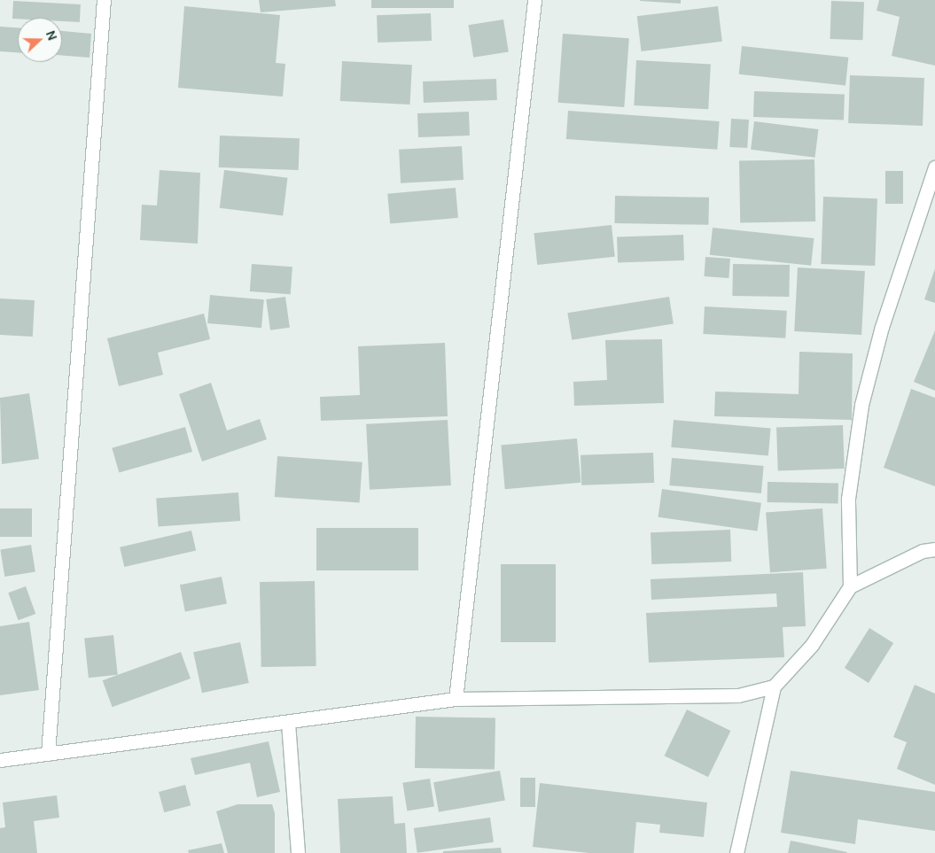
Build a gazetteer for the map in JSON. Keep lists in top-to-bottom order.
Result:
{
  "north": "right"
}
